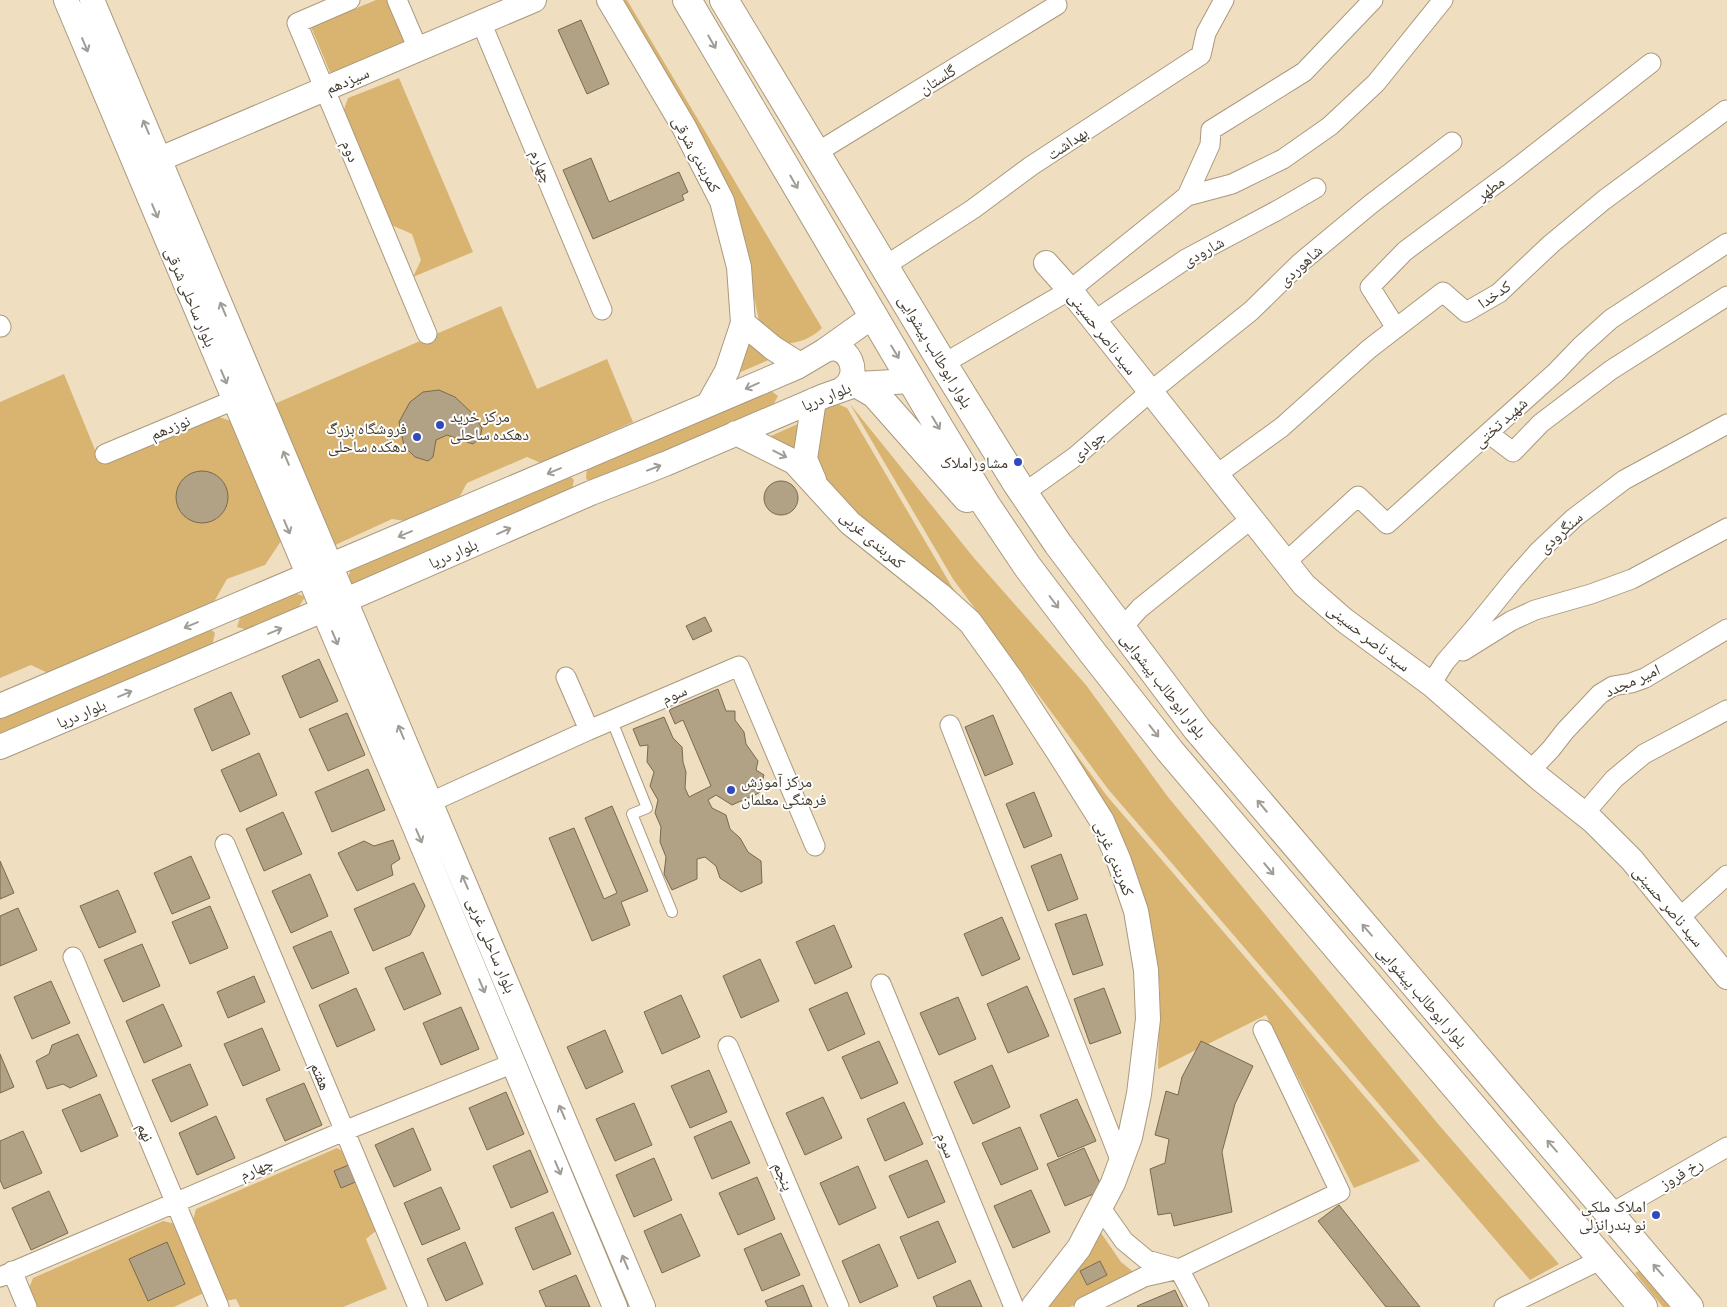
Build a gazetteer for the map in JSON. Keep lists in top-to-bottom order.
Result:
{
  "streets": {
    "highway": ["بلوار ابوطالب پیشوایی"],
    "street": [
      "گلستان",
      "سیزدهم",
      "بهداشت",
      "دوم",
      "کمربندی شرقی",
      "چهارم",
      "مطهر",
      "شارودی",
      "شاهوردی",
      "کدخدا",
      "بلوار ساحلی شرقی",
      "سید ناصر حسینی",
      "بلوار دریا",
      "شهید تختی",
      "نوزدهم",
      "جوادی",
      "سنگرودی",
      "کمربندی غربی",
      "امیر مجدد",
      "سوم",
      "بلوار ساحلی غربی",
      "هفتم",
      "نهم",
      "رخ فروز",
      "پنجم"
    ]
  },
  "crossings": [
    ["گلستان", "بلوار ابوطالب پیشوایی"],
    ["سیزدهم", "دوم"],
    ["سیزدهم", "چهارم"],
    ["سیزدهم", "بلوار ساحلی شرقی"],
    ["بهداشت", "بلوار ابوطالب پیشوایی"],
    ["چهارم", "بلوار ساحلی غربی"],
    ["چهارم", "هفتم"],
    ["چهارم", "نهم"],
    ["مطهر", "کدخدا"],
    ["شارودی", "سید ناصر حسینی"],
    ["شاهوردی", "سید ناصر حسینی"],
    ["شاهوردی", "جوادی"],
    ["کدخدا", "سید ناصر حسینی"],
    ["بلوار ساحلی شرقی", "بلوار دریا"],
    ["بلوار ساحلی شرقی", "نوزدهم"],
    ["بلوار ساحلی شرقی", "بلوار ساحلی غربی"],
    ["سید ناصر حسینی", "شهید تختی"],
    ["سید ناصر حسینی", "جوادی"],
    ["سید ناصر حسینی", "سنگرودی"],
    ["سید ناصر حسینی", "امیر مجدد"],
    ["بلوار ابوطالب پیشوایی", "جوادی"],
    ["بلوار ابوطالب پیشوایی", "رخ فروز"],
    ["بلوار دریا", "کمربندی غربی"],
    ["بلوار دریا", "بلوار ساحلی غربی"],
    ["سوم", "بلوار ساحلی غربی"]
  ],
  "places": [
    "مرکز خرید دهکده ساحلی",
    "فروشگاه بزرگ دهکده ساحلی",
    "مشاوراملاک",
    "مرکز آموزش فرهنگی معلمان",
    "املاک ملکی نو بندرانزلی"
  ]
}
